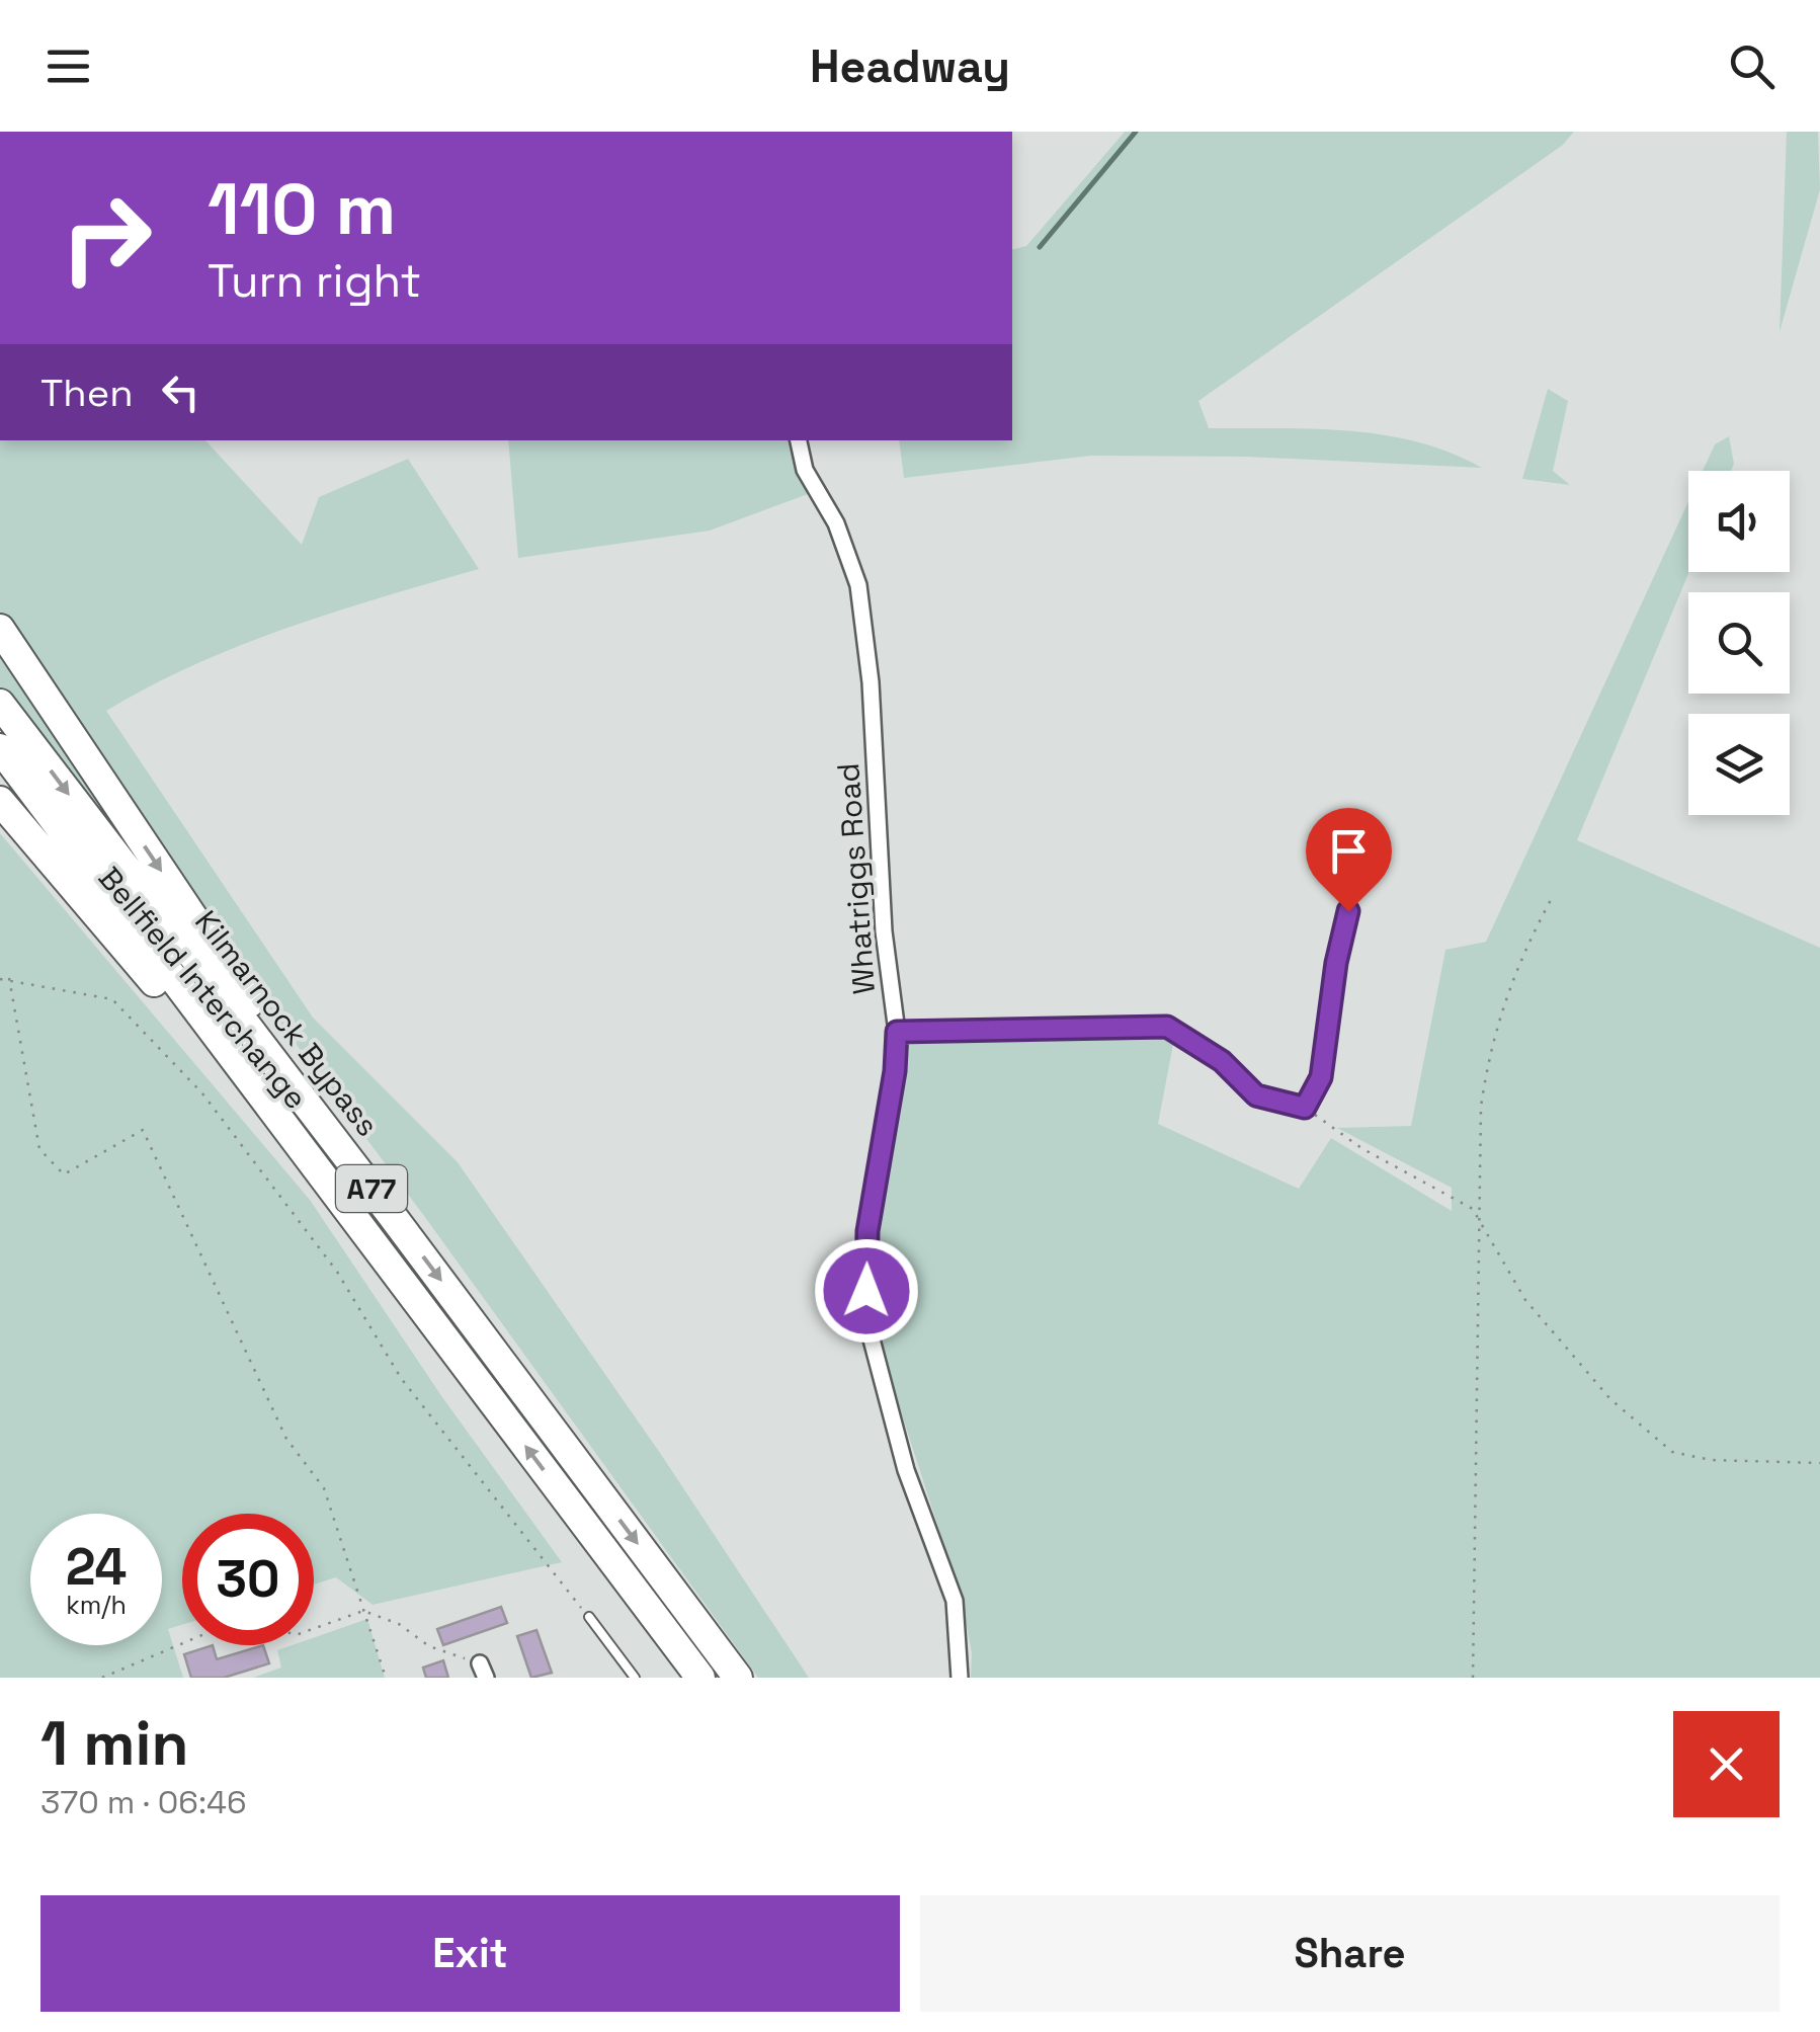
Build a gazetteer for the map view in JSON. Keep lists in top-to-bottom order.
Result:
{
  "streets": {
    "highway": ["Bellfield Interchange", "Kilmarnock Bypass", "A77"],
    "street": ["Whatriggs Road"]
  },
  "crossings": [
    ["Bellfield Interchange", "Kilmarnock Bypass"],
    ["Kilmarnock Bypass", "A77"]
  ],
  "page": {
    "header": "Headway",
    "turn": ["110 m", "Turn right"],
    "then": "Then",
    "speed": "24 km/h",
    "limit": "30",
    "heading": ["1 min", "370 m · 06:46"],
    "buttons": ["Exit", "Share"]
  }
}
